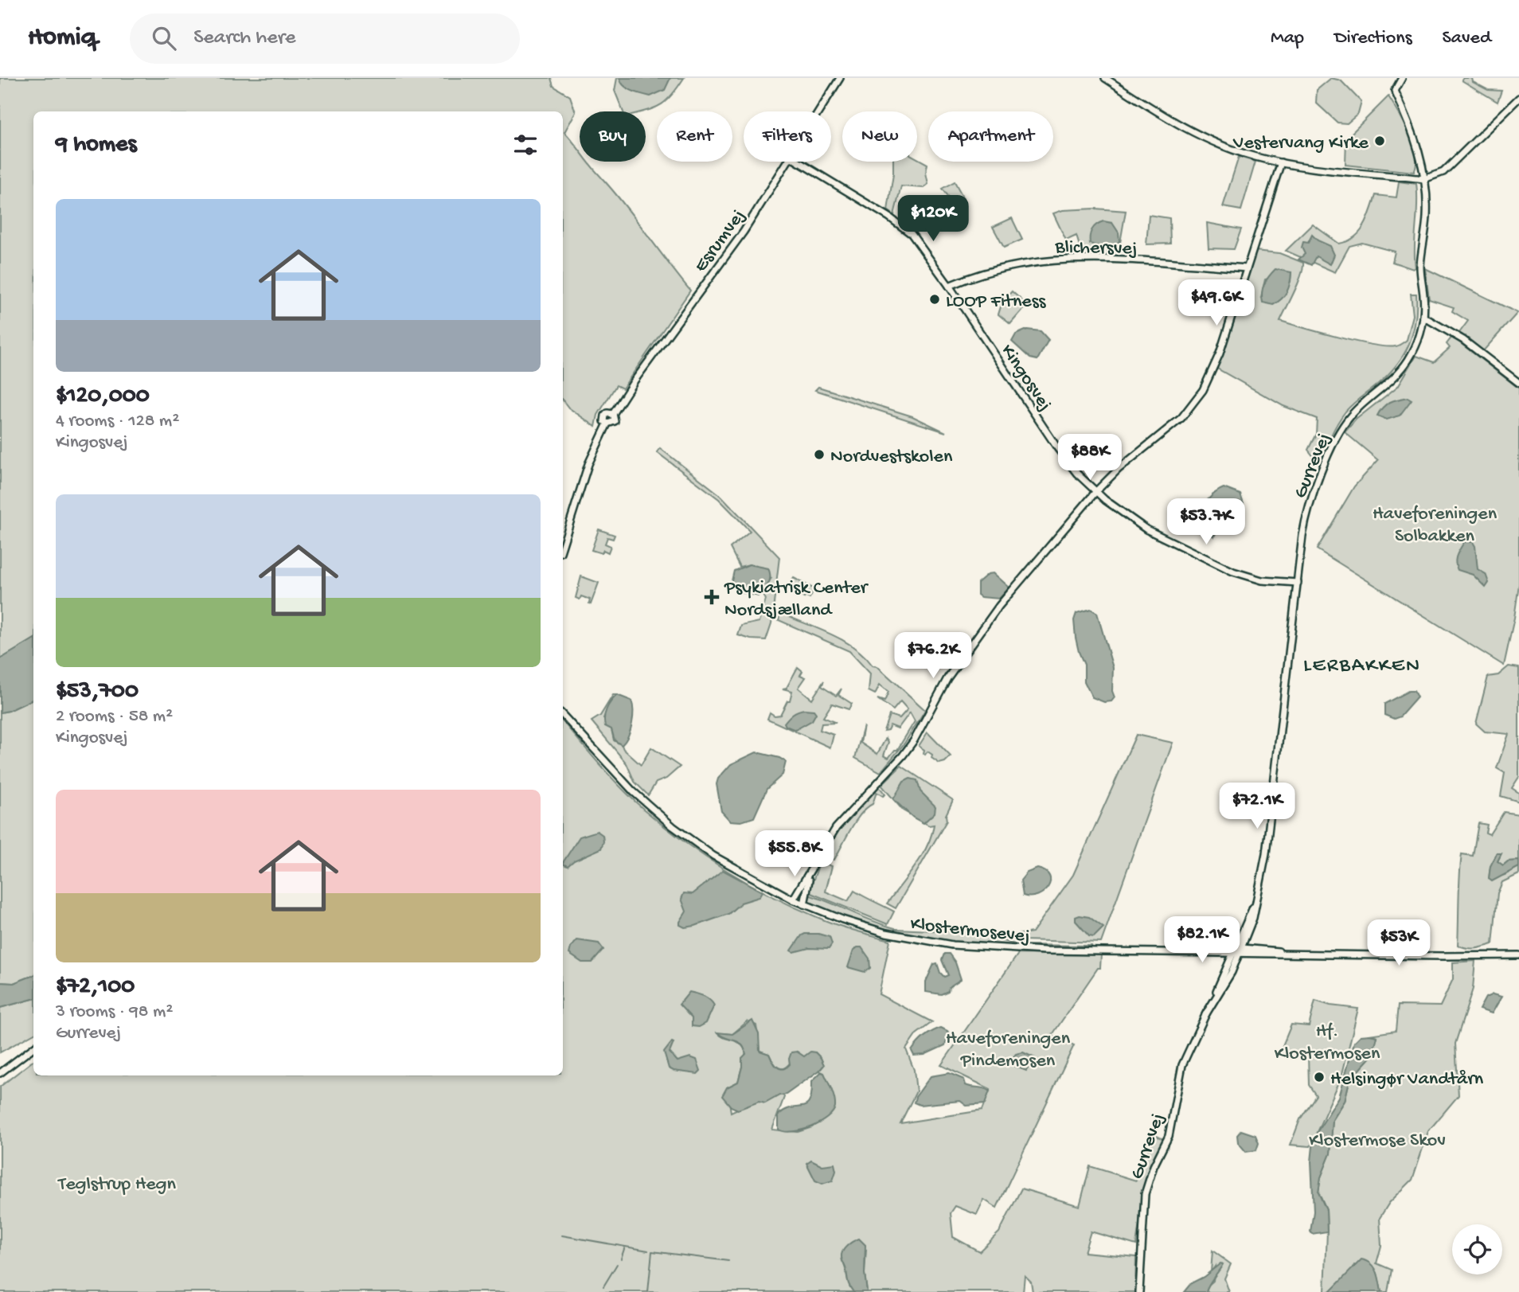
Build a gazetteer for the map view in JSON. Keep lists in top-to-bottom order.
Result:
{
  "streets": {
    "street": [
      "Esrumvej",
      "Blichersvej",
      "Kingosvej",
      "Gurrevej",
      "Klostermosevej"
    ]
  },
  "crossings": [
    ["Blichersvej", "Kingosvej"],
    ["Kingosvej", "Gurrevej"],
    ["Gurrevej", "Klostermosevej"]
  ],
  "districts": ["LERBAKKEN"],
  "parks": [
    "Haveforeningen Solbakken",
    "Hf. Klostermosen",
    "Haveforeningen Pindemosen",
    "Klostermose Skov",
    "Teglstrup Hegn"
  ],
  "places": {
    "other": [
      "Vestervang Kirke",
      "LOOP Fitness",
      "Nordvestskolen",
      "Helsingør Vandtårn"
    ],
    "health": ["Psykiatrisk Center Nordsjælland"]
  },
  "page": {
    "header": "Homiq",
    "search": "Search here",
    "nav": ["Map", "Directions", "Saved"],
    "chip": [
      "Buy",
      "Rent",
      "Filters",
      "New",
      "Apartment"
    ],
    "heading": "9 homes",
    "list": [
      {
        "name": "$120,000",
        "note": "4 rooms · 128 m² · Kingosvej"
      },
      {
        "name": "$53,700",
        "note": "2 rooms · 58 m² · Kingosvej"
      },
      {
        "name": "$72,100",
        "note": "3 rooms · 98 m² · Gurrevej"
      }
    ],
    "price": [
      "$120K",
      "$49.6K",
      "$88K",
      "$53.7K",
      "$76.2K",
      "$72.1K",
      "$55.8K",
      "$82.1K",
      "$53K"
    ]
  }
}
